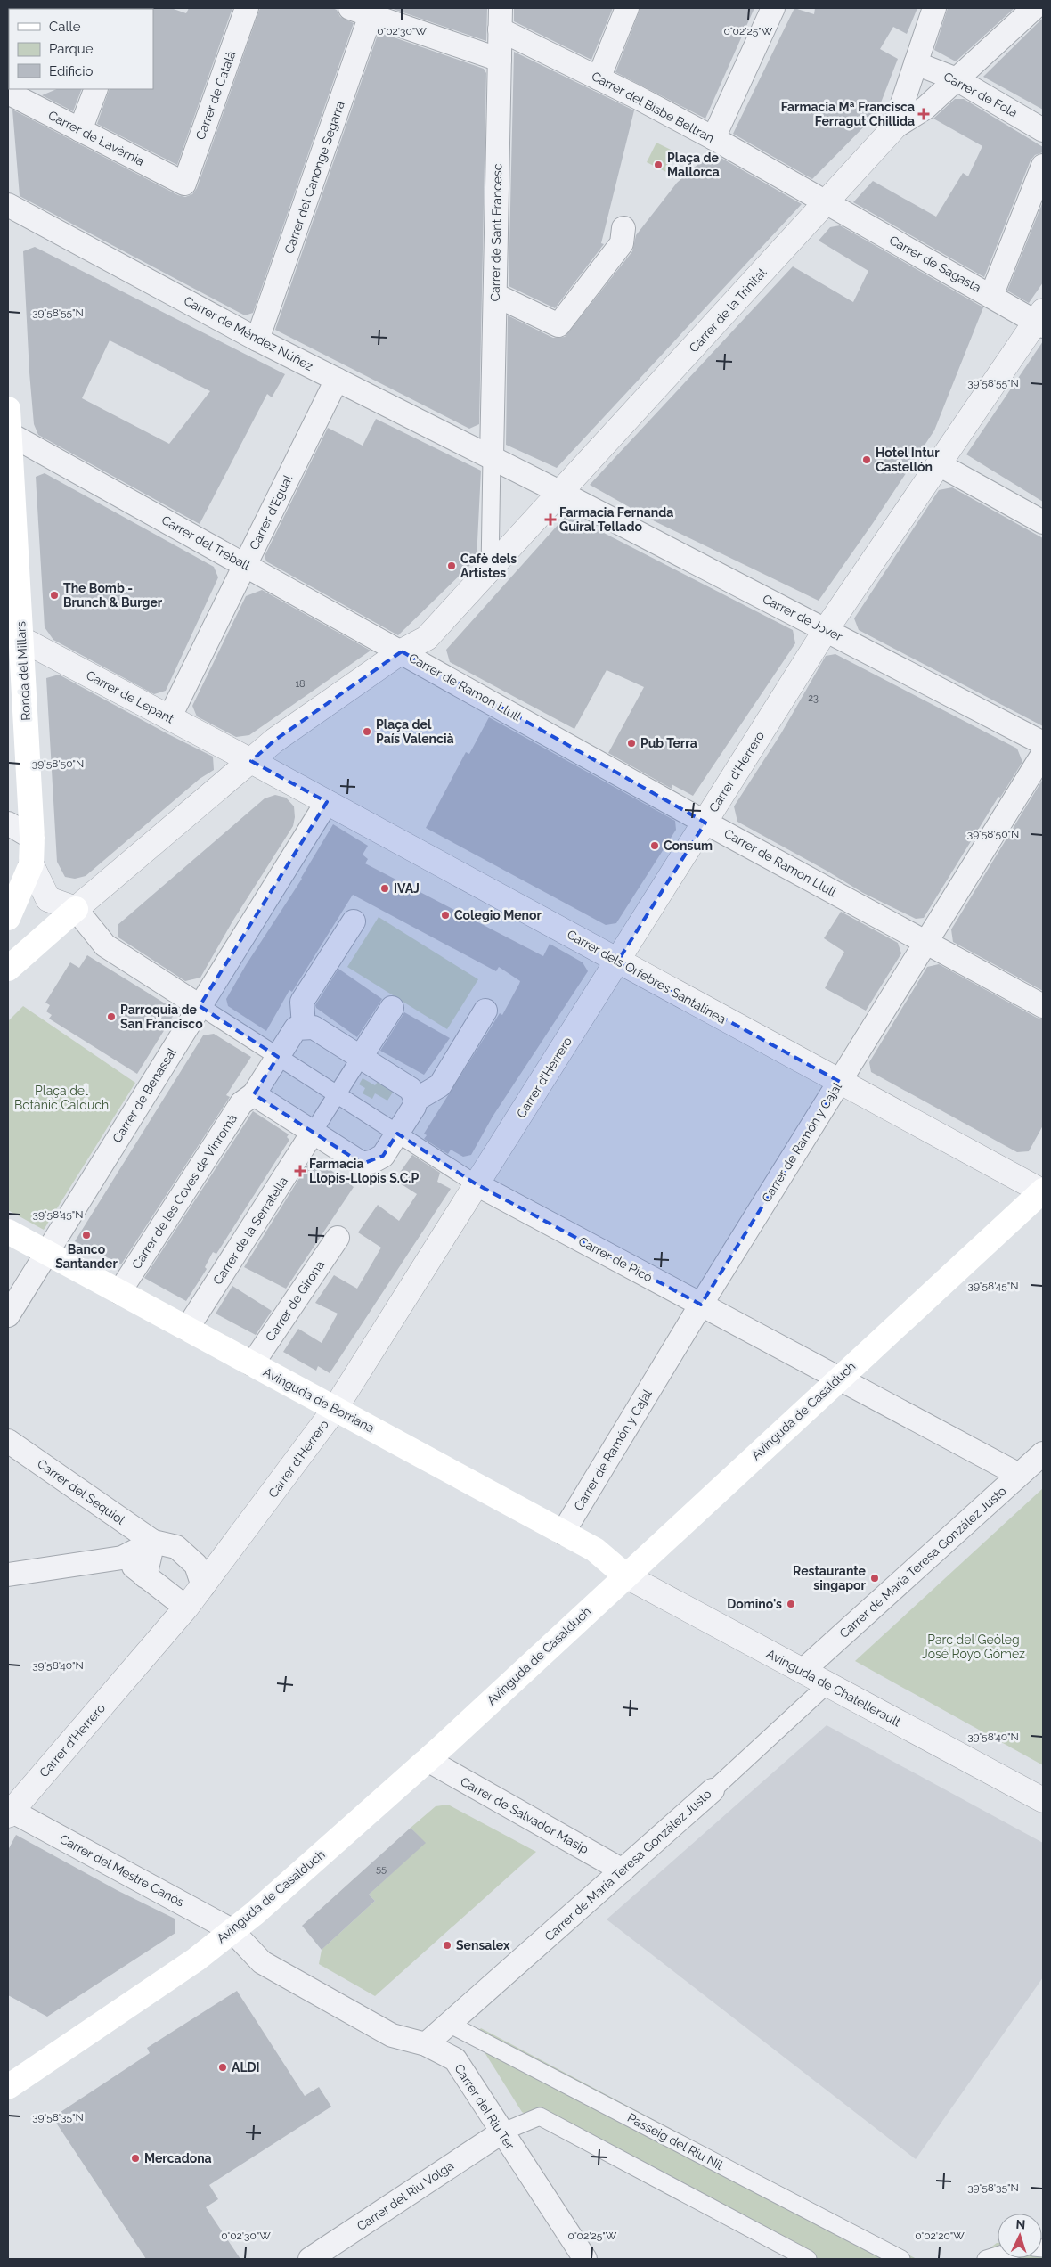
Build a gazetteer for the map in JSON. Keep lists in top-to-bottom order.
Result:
{
  "streets": {
    "main road": ["Ronda del Millars", "Avinguda de Borriana", "Avinguda de Casalduch"],
    "street": [
      "Carrer de Fola",
      "Carrer de Català",
      "Carrer del Bisbe Beltran",
      "Carrer de Lavèrnia",
      "Carrer del Canonge Segarra",
      "Carrer de Sant Francesc",
      "Carrer de Sagasta",
      "Carrer de la Trinitat",
      "Carrer de Méndez Núñez",
      "Carrer d'Egual",
      "Carrer del Treball",
      "Carrer de Jover",
      "Carrer de Ramon Llull",
      "Carrer de Lepant",
      "Carrer d'Herrero",
      "Carrer dels Orfebres Santalínea",
      "Carrer de Benassal",
      "Carrer de Ramón y Cajal",
      "Carrer de les Coves de Vinromà",
      "Carrer de la Serratella",
      "Carrer de Picó",
      "Carrer de Girona",
      "Carrer del Sequiol",
      "Carrer de María Teresa González Justo",
      "Avinguda de Chatellerault",
      "Carrer de Salvador Masip",
      "Carrer del Mestre Canós",
      "Carrer del Riu Ter",
      "Passeig del Riu Nil",
      "Carrer del Riu Volga"
    ]
  },
  "crossings": [
    ["Carrer de Fola", "Carrer de la Trinitat"],
    ["Carrer de Català", "Carrer de Lavèrnia"],
    ["Carrer del Bisbe Beltran", "Carrer de Sant Francesc"],
    ["Carrer del Bisbe Beltran", "Carrer de Sagasta"],
    ["Carrer del Bisbe Beltran", "Carrer de la Trinitat"],
    ["Carrer del Canonge Segarra", "Carrer de Méndez Núñez"],
    ["Carrer de Sant Francesc", "Carrer de Méndez Núñez"],
    ["Carrer de Sagasta", "Carrer de la Trinitat"],
    ["Carrer de Sagasta", "Carrer d'Herrero"],
    ["Carrer de la Trinitat", "Carrer del Treball"],
    ["Carrer de la Trinitat", "Carrer de Jover"],
    ["Carrer de la Trinitat", "Carrer de Ramon Llull"],
    ["Carrer de Méndez Núñez", "Carrer d'Egual"],
    ["Carrer d'Egual", "Carrer del Treball"],
    ["Carrer d'Egual", "Carrer de Lepant"],
    ["Carrer del Treball", "Ronda del Millars"],
    ["Carrer del Treball", "Carrer de Ramon Llull"],
    ["Carrer de Jover", "Carrer d'Herrero"],
    ["Ronda del Millars", "Carrer de Lepant"],
    ["Carrer de Ramon Llull", "Carrer d'Herrero"],
    ["Carrer de Ramon Llull", "Carrer de Ramón y Cajal"],
    ["Carrer de Lepant", "Carrer dels Orfebres Santalínea"],
    ["Carrer d'Herrero", "Carrer dels Orfebres Santalínea"],
    ["Carrer d'Herrero", "Carrer de Picó"],
    ["Carrer d'Herrero", "Avinguda de Borriana"],
    ["Carrer d'Herrero", "Carrer del Mestre Canós"],
    ["Carrer dels Orfebres Santalínea", "Carrer de Benassal"],
    ["Carrer dels Orfebres Santalínea", "Carrer de Ramón y Cajal"],
    ["Carrer dels Orfebres Santalínea", "Avinguda de Casalduch"],
    ["Carrer de Benassal", "Carrer de Picó"],
    ["Carrer de Benassal", "Avinguda de Borriana"],
    ["Carrer de Ramón y Cajal", "Carrer de Picó"],
    ["Carrer de Ramón y Cajal", "Avinguda de Borriana"],
    ["Carrer de les Coves de Vinromà", "Carrer de Picó"],
    ["Carrer de les Coves de Vinromà", "Avinguda de Borriana"],
    ["Carrer de la Serratella", "Avinguda de Borriana"],
    ["Carrer de Picó", "Avinguda de Casalduch"],
    ["Carrer de Picó", "Carrer de María Teresa González Justo"],
    ["Carrer de Girona", "Avinguda de Borriana"],
    ["Avinguda de Borriana", "Avinguda de Casalduch"],
    ["Avinguda de Borriana", "Avinguda de Chatellerault"],
    ["Avinguda de Casalduch", "Avinguda de Chatellerault"],
    ["Avinguda de Casalduch", "Carrer de Salvador Masip"],
    ["Avinguda de Casalduch", "Carrer del Mestre Canós"],
    ["Avinguda de Casalduch", "Carrer del Riu Ter"],
    ["Carrer de María Teresa González Justo", "Avinguda de Chatellerault"],
    ["Carrer de María Teresa González Justo", "Carrer de Salvador Masip"],
    ["Carrer de María Teresa González Justo", "Carrer del Riu Ter"],
    ["Carrer de María Teresa González Justo", "Passeig del Riu Nil"],
    ["Carrer del Mestre Canós", "Carrer del Riu Ter"],
    ["Carrer del Riu Ter", "Carrer del Riu Volga"]
  ],
  "parks": ["Plaça del Botànic Calduch", "Parc del Geòleg José Royo Gómez"],
  "places": {
    "health": ["Farmacia Mª Francisca Ferragut Chillida", "Farmacia Fernanda Guiral Tellado", "Farmacia Llopis-Llopis S.C.P"],
    "other": [
      "Plaça de Mallorca",
      "Hotel Intur Castellón",
      "Cafè dels Artistes",
      "The Bomb - Brunch & Burger",
      "Plaça del País Valencià",
      "Pub Terra",
      "Consum",
      "IVAJ",
      "Colegio Menor",
      "Parroquia de San Francisco",
      "Banco Santander",
      "Restaurante singapor",
      "Domino's",
      "Sensalex",
      "ALDI",
      "Mercadona"
    ]
  },
  "house_numbers": ["18", "23", "55"],
  "legend": ["Calle", "Parque", "Edificio"],
  "north": "top",
  "coordinates": [
    "0°02'30\"W",
    "0°02'25\"W",
    "39°58'55\"N",
    "39°58'50\"N",
    "39°58'45\"N",
    "39°58'40\"N",
    "39°58'35\"N",
    "0°02'20\"W"
  ]
}
